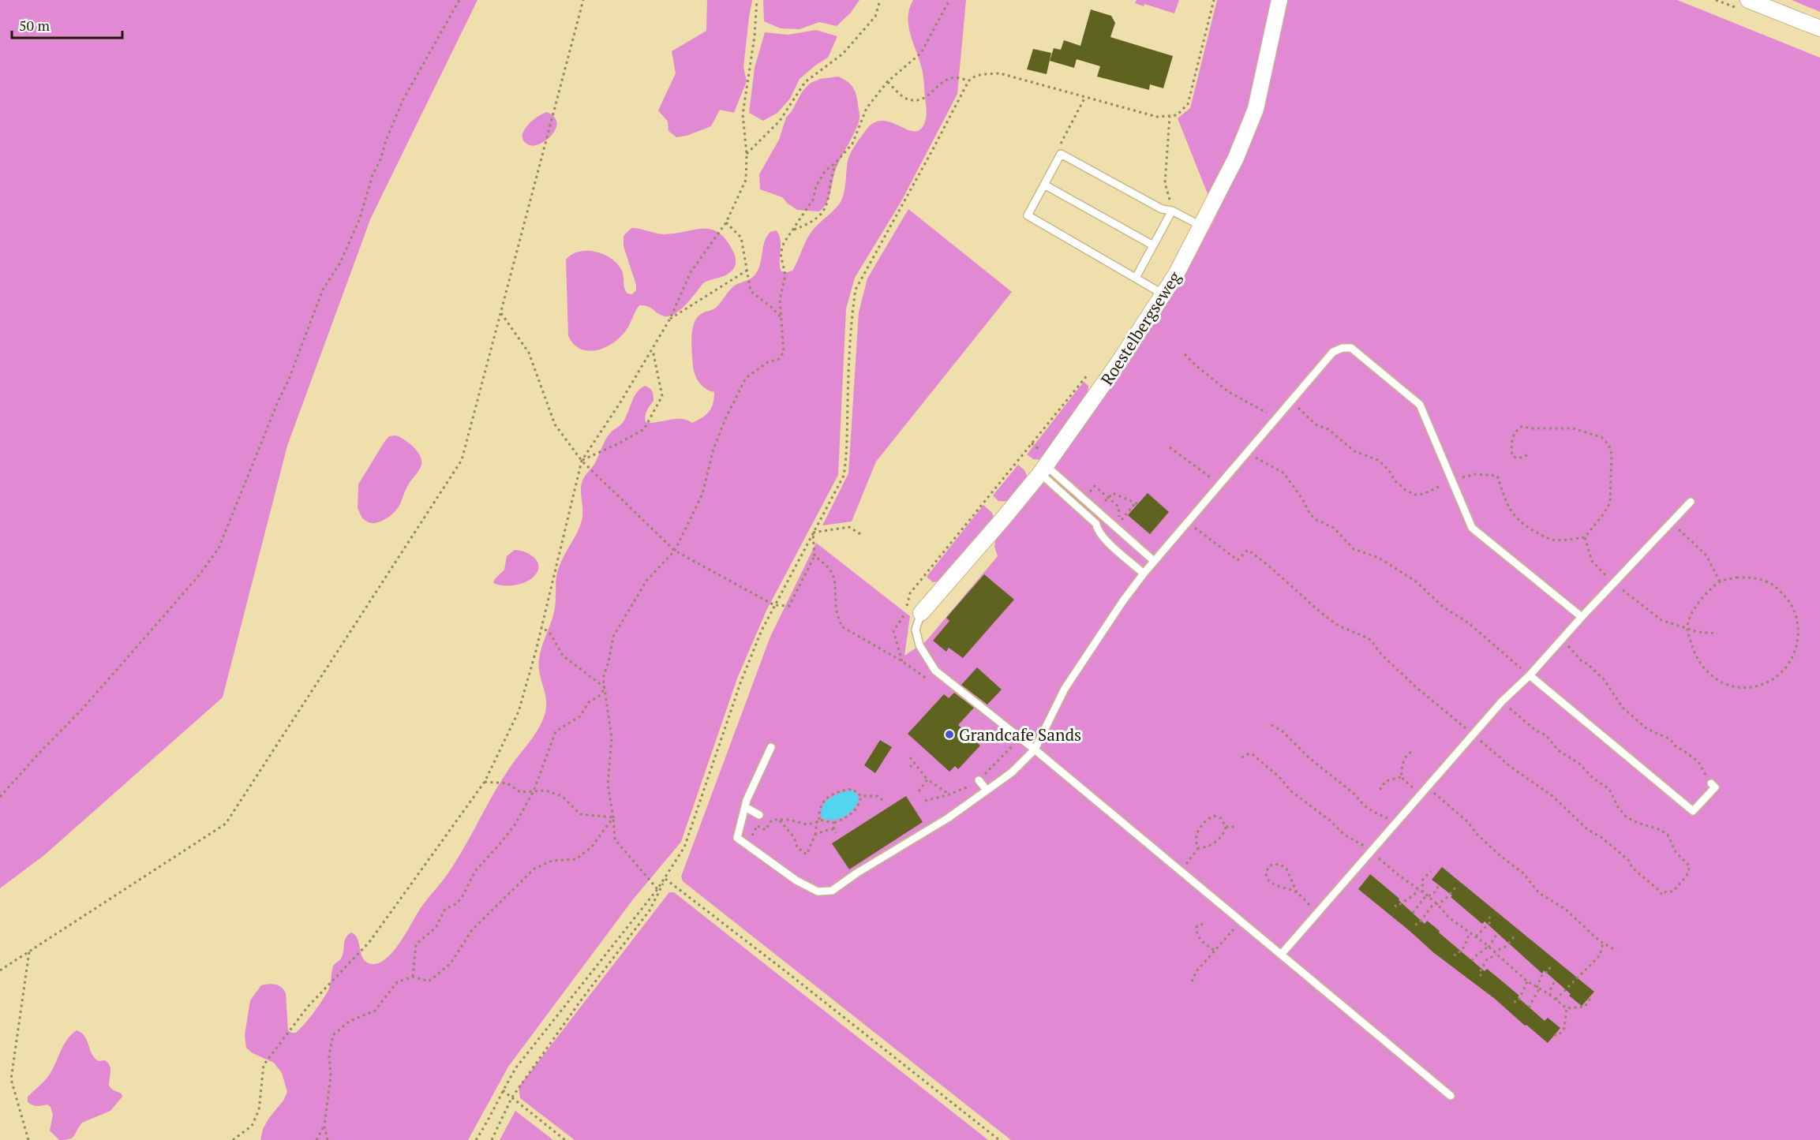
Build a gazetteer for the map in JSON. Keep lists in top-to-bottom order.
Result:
{
  "streets": {
    "street": ["Roestelbergseweg"]
  },
  "places": ["Grandcafe Sands"],
  "scale_bar": "50 m"
}
